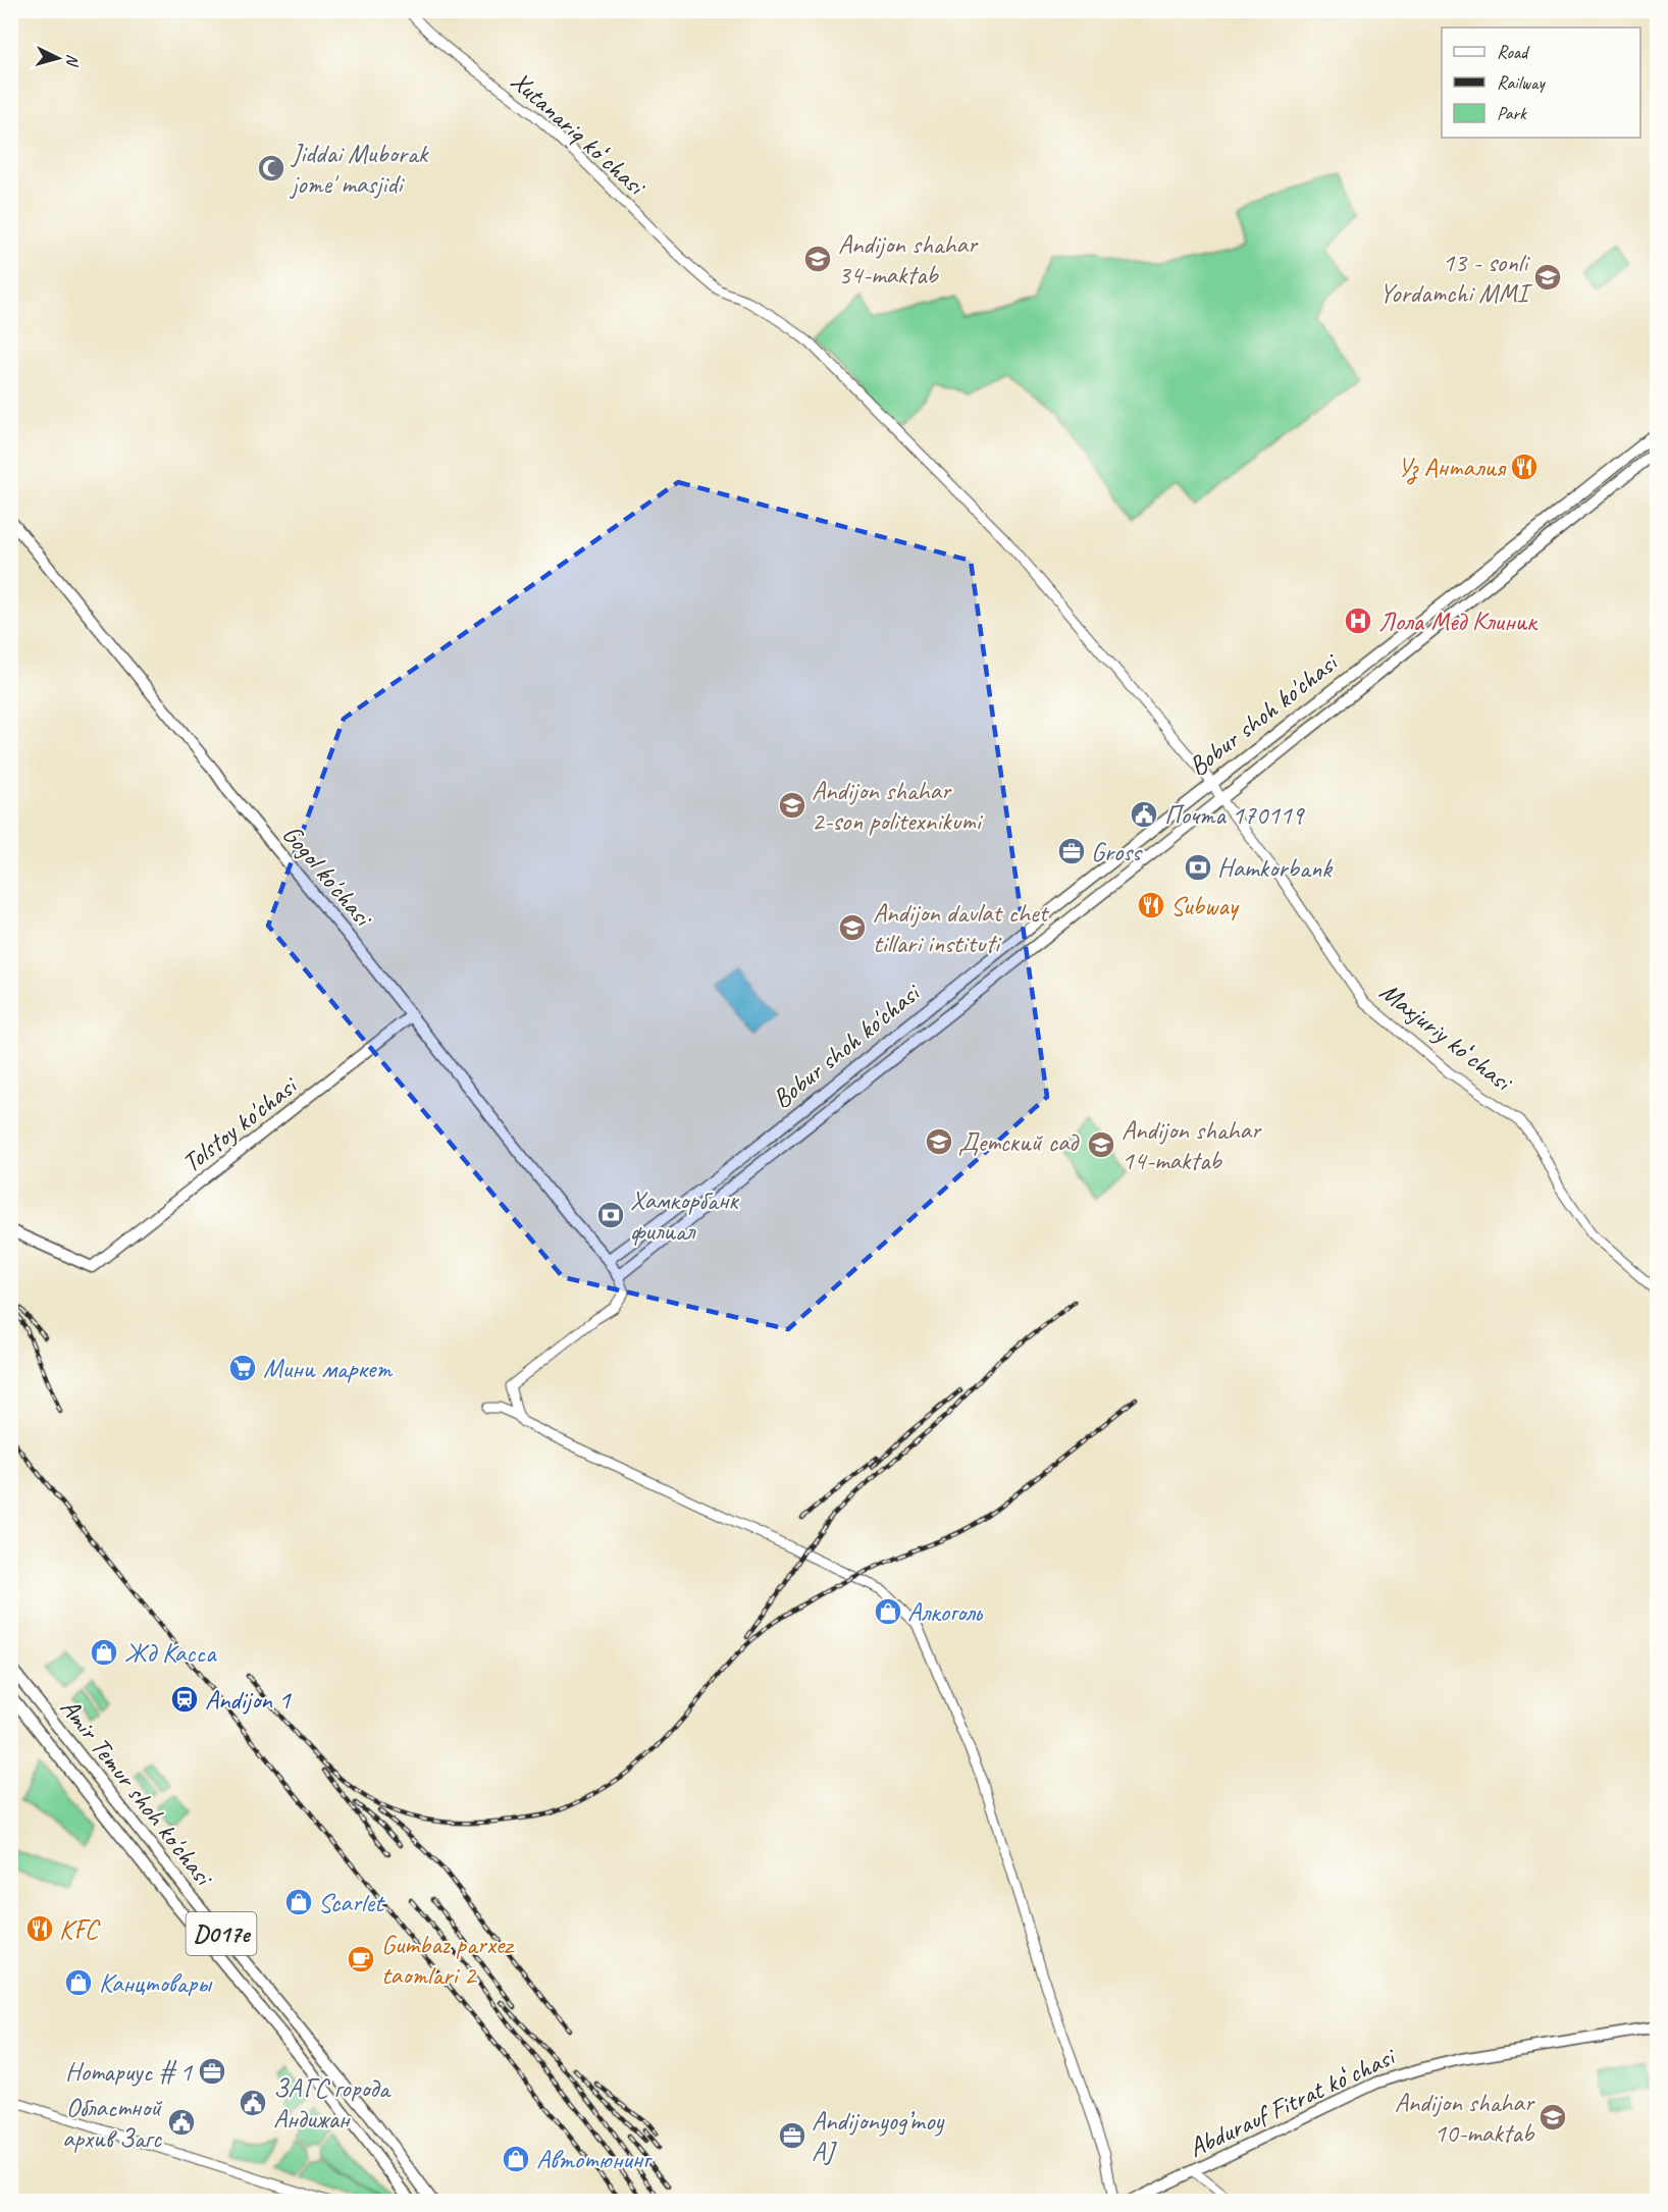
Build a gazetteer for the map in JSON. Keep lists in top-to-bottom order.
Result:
{
  "streets": {
    "main road": [
      "Bobur shoh ko'chasi",
      "Gogol ko'chasi",
      "Tolstoy ko'chasi",
      "Amir Temur shoh ko'chasi",
      "D017e",
      "Abdurauf Fitrat koʻchasi"
    ],
    "street": ["Xutanariq koʻchasi", "Maxjuriy koʻchasi"]
  },
  "crossings": [
    ["Xutanariq koʻchasi", "Maxjuriy koʻchasi"],
    ["Bobur shoh ko'chasi", "Gogol ko'chasi"],
    ["Bobur shoh ko'chasi", "Maxjuriy koʻchasi"],
    ["Gogol ko'chasi", "Tolstoy ko'chasi"]
  ],
  "places": {
    "mosque": ["Jiddai Muborak jome' masjidi"],
    "school or university": [
      "Andijon shahar 34-maktab",
      "13 - sonli Yordamchi MMI",
      "Andijon shahar 2-son politexnikumi",
      "Andijon davlat chet tillari instituti",
      "Детский сад",
      "Andijon shahar 14-maktab",
      "Andijon shahar 10-maktab"
    ],
    "restaurant": ["Уз Анталия", "Subway", "KFC"],
    "hospital": ["Лола Мед Клиник"],
    "public building": ["Почта 170119", "ЗАГС города Андижан", "Областной архив Загс"],
    "office": ["Gross", "Нотариус # 1", "Andijonyog’moy AJ"],
    "bank": ["Hamkorbank", "Хамкорбанк филиал"],
    "supermarket": ["Мини маркет"],
    "shop": [
      "Алкоголь",
      "Жд Касса",
      "Scarlet",
      "Канцтовары",
      "Автотюнинг"
    ],
    "station": ["Andijon 1"],
    "cafe": ["Gumbaz parxez taomlari 2"]
  },
  "legend": ["Road", "Railway", "Park"],
  "north": "right"
}
